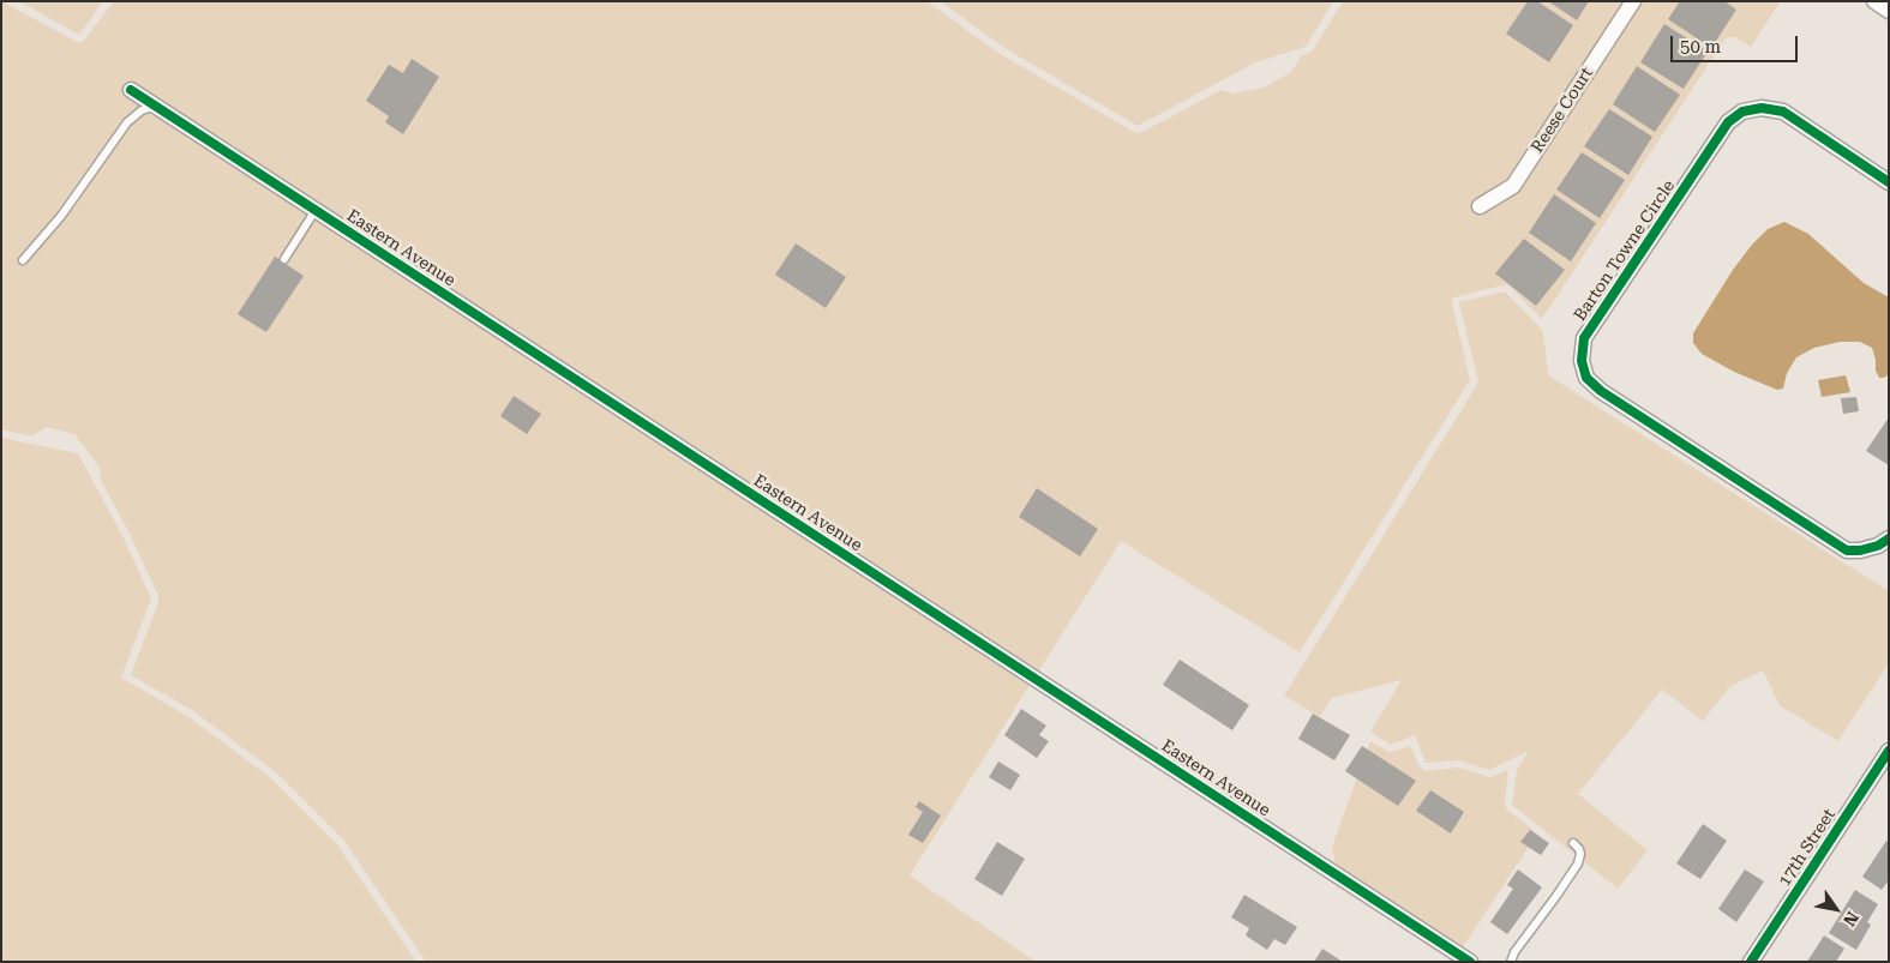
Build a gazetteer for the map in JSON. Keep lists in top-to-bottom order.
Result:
{
  "streets": {
    "street": [
      "Reese Court",
      "Eastern Avenue",
      "Barton Towne Circle",
      "17th Street"
    ]
  },
  "scale_bar": "50 m",
  "north": "bottom right"
}
